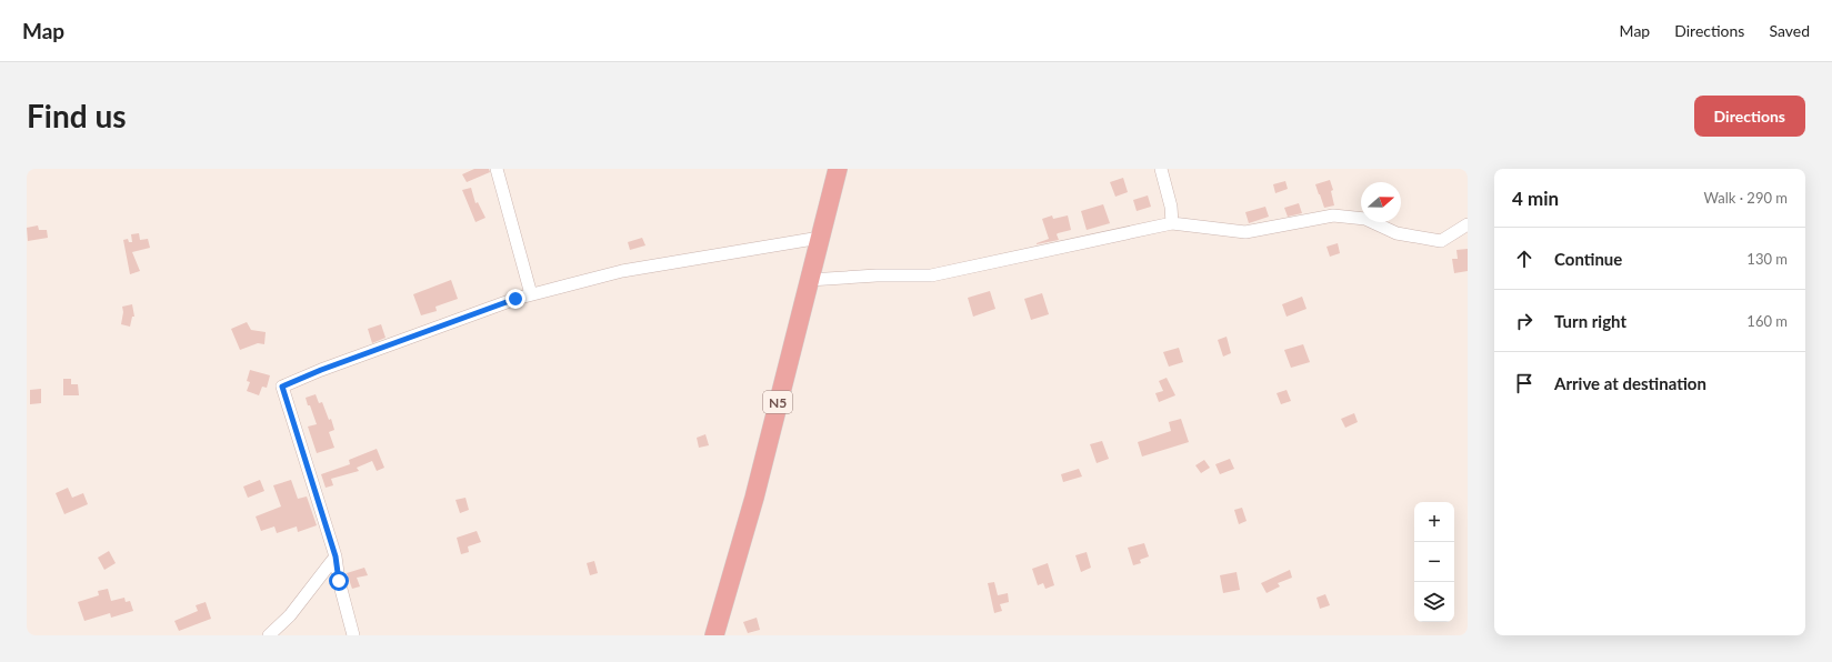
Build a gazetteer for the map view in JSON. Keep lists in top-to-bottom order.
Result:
{
  "streets": {
    "highway": ["N5"]
  },
  "north": "right",
  "page": {
    "header": "Map",
    "nav": ["Map", "Directions", "Saved"],
    "buttons": "Directions",
    "title": "Find us",
    "heading": ["4 min", "Walk · 290 m"],
    "list": [
      ["Continue", "130 m"],
      ["Turn right", "160 m"],
      "Arrive at destination"
    ],
    "map_buttons": ["+", "−"]
  }
}
